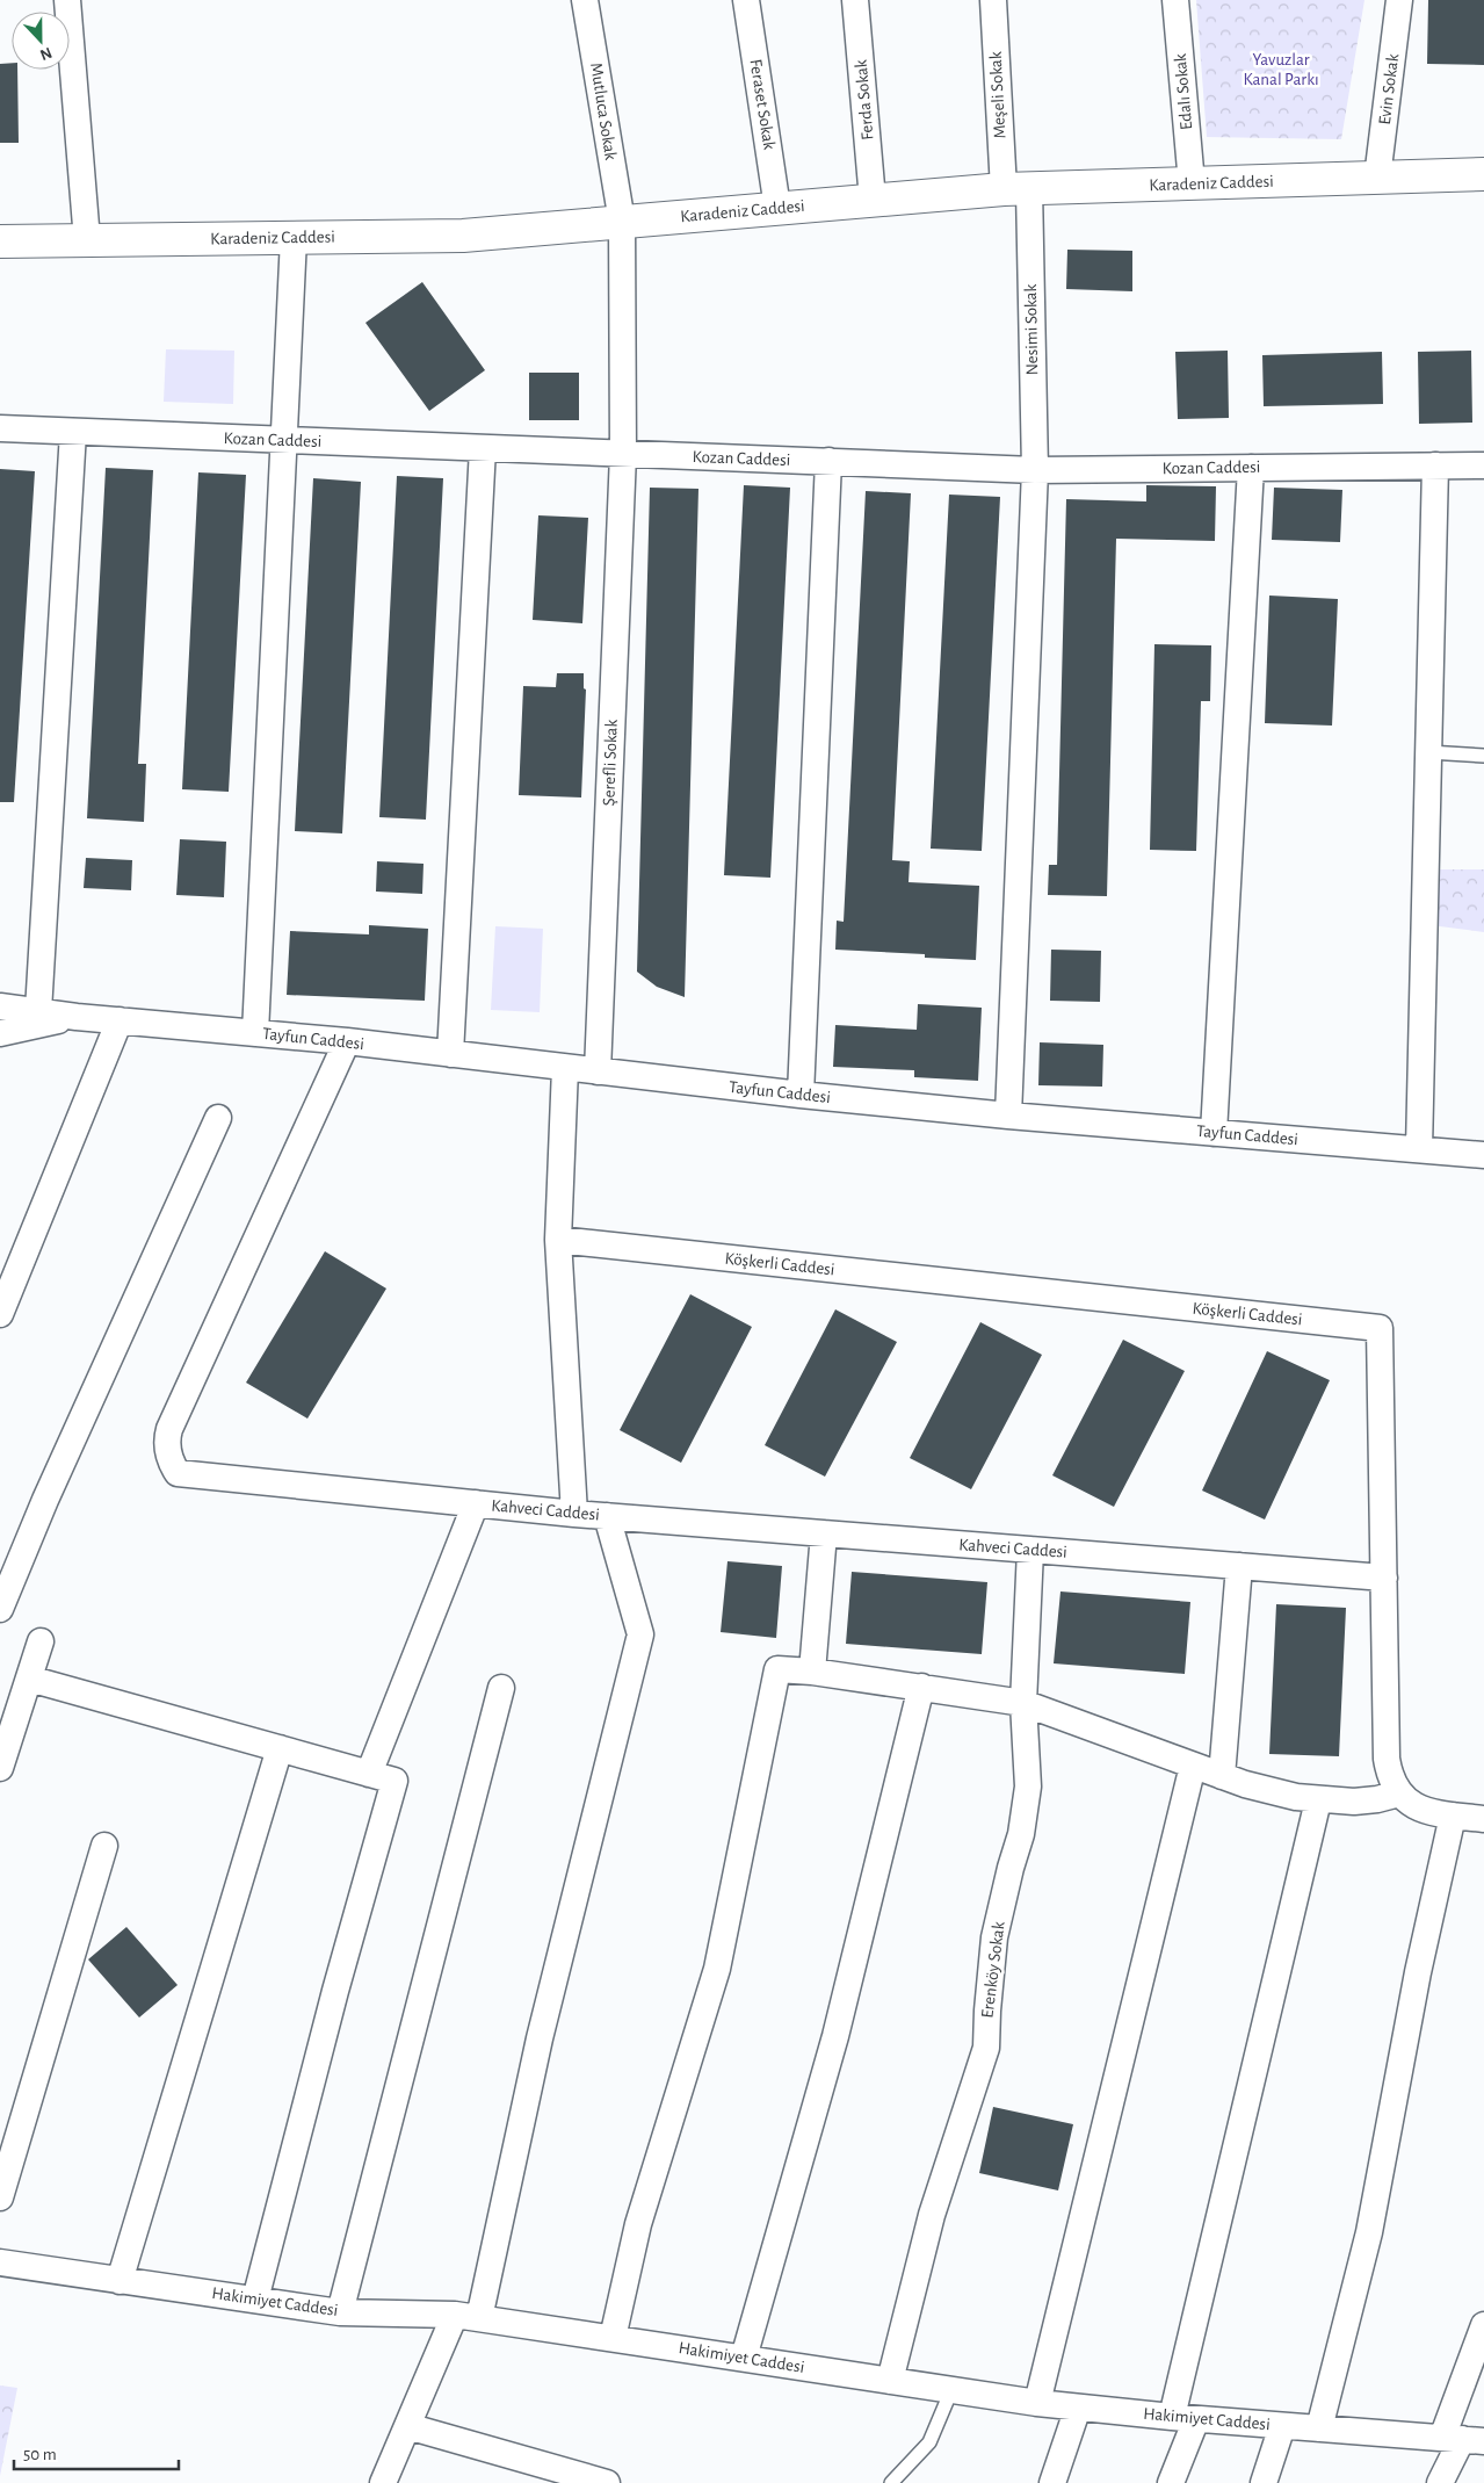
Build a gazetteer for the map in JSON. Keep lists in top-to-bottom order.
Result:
{
  "streets": {
    "street": [
      "Evin Sokak",
      "Edalı Sokak",
      "Meşeli Sokak",
      "Ferda Sokak",
      "Feraset Sokak",
      "Mutluca Sokak",
      "Karadeniz Caddesi",
      "Nesimi Sokak",
      "Kozan Caddesi",
      "Şerefli Sokak",
      "Tayfun Caddesi",
      "Köşkerli Caddesi",
      "Kahveci Caddesi",
      "Erenköy Sokak",
      "Hakimiyet Caddesi"
    ]
  },
  "crossings": [
    ["Evin Sokak", "Karadeniz Caddesi"],
    ["Edalı Sokak", "Karadeniz Caddesi"],
    ["Meşeli Sokak", "Karadeniz Caddesi"],
    ["Meşeli Sokak", "Nesimi Sokak"],
    ["Ferda Sokak", "Karadeniz Caddesi"],
    ["Feraset Sokak", "Karadeniz Caddesi"],
    ["Mutluca Sokak", "Karadeniz Caddesi"],
    ["Mutluca Sokak", "Kozan Caddesi"],
    ["Mutluca Sokak", "Şerefli Sokak"],
    ["Karadeniz Caddesi", "Nesimi Sokak"],
    ["Nesimi Sokak", "Kozan Caddesi"],
    ["Nesimi Sokak", "Tayfun Caddesi"],
    ["Kozan Caddesi", "Şerefli Sokak"],
    ["Şerefli Sokak", "Tayfun Caddesi"],
    ["Tayfun Caddesi", "Kahveci Caddesi"],
    ["Köşkerli Caddesi", "Kahveci Caddesi"],
    ["Kahveci Caddesi", "Erenköy Sokak"],
    ["Erenköy Sokak", "Hakimiyet Caddesi"]
  ],
  "parks": ["Yavuzlar Kanal Parkı"],
  "scale_bar": "50 m",
  "north": "bottom"
}
